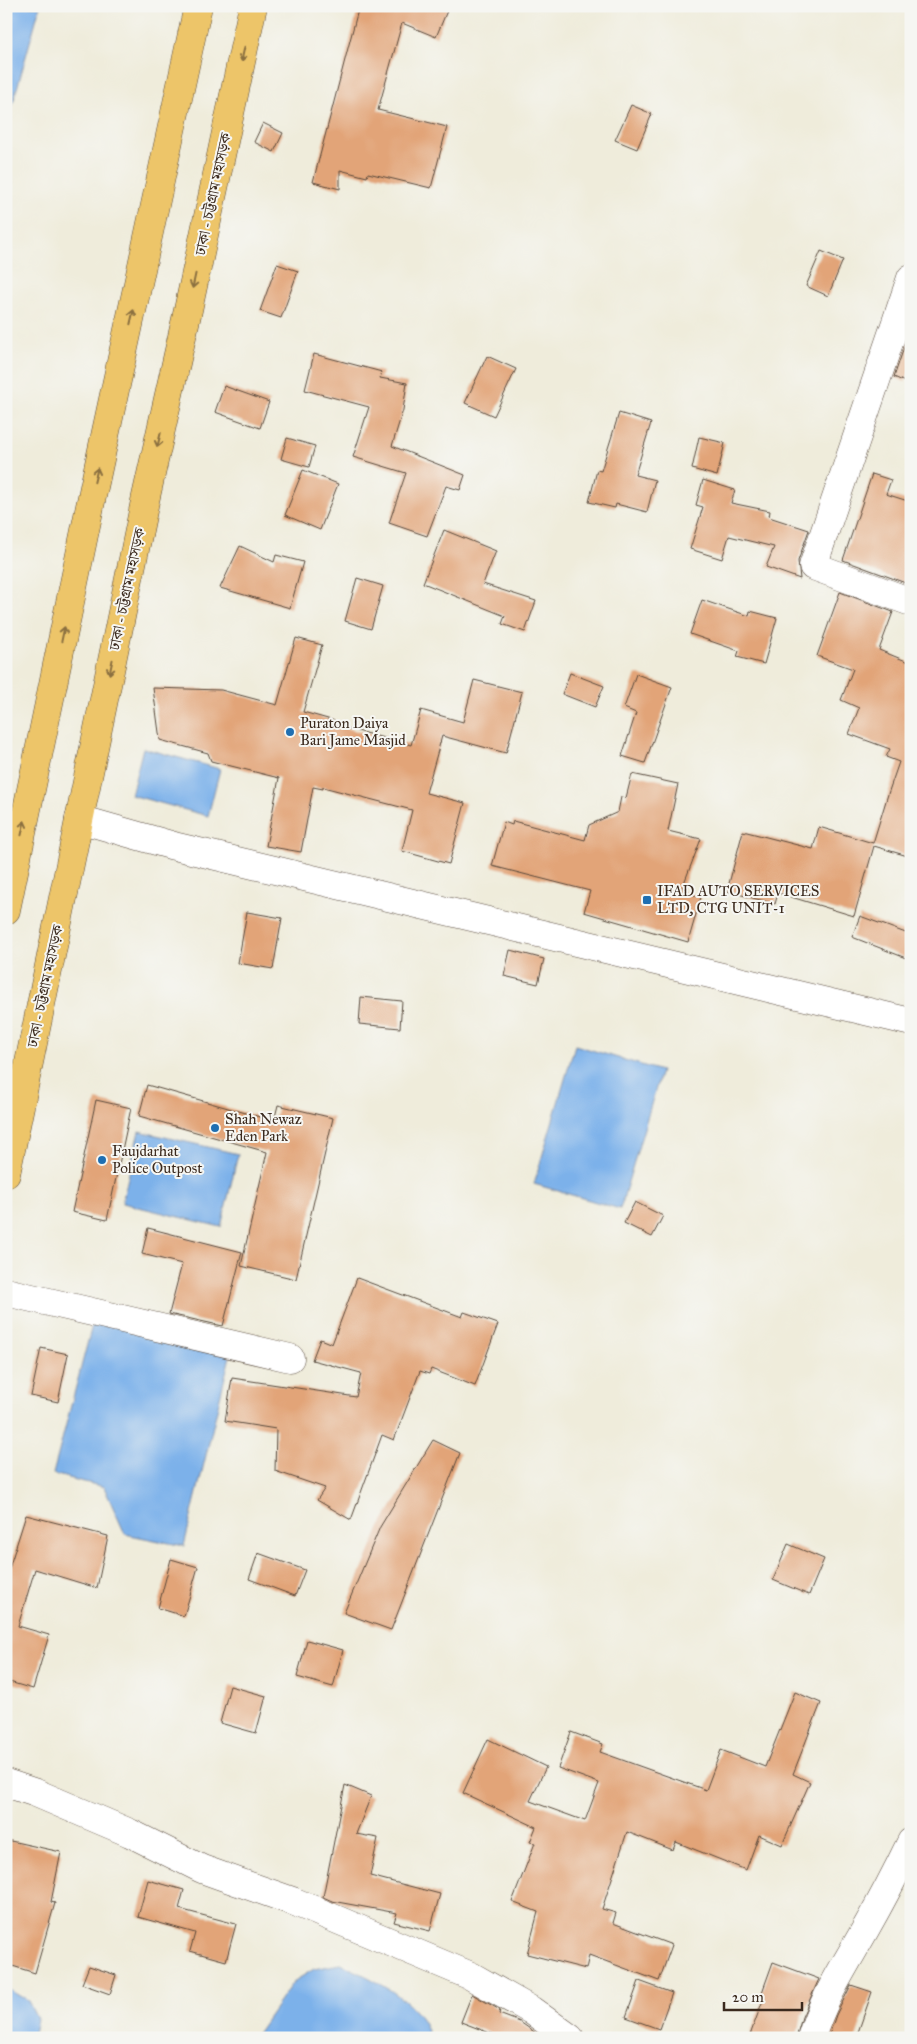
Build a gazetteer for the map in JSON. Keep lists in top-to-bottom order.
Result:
{
  "streets": {
    "highway": ["ঢাকা - চট্টগ্রাম মহাসড়ক"]
  },
  "places": {
    "other": ["Puraton Daiya Bari Jame Masjid", "Shah Newaz Eden Park", "Faujdarhat Police Outpost"],
    "transit": ["IFAD AUTO SERVICES LTD, CTG UNIT-1"]
  },
  "scale_bar": "20 m"
}
